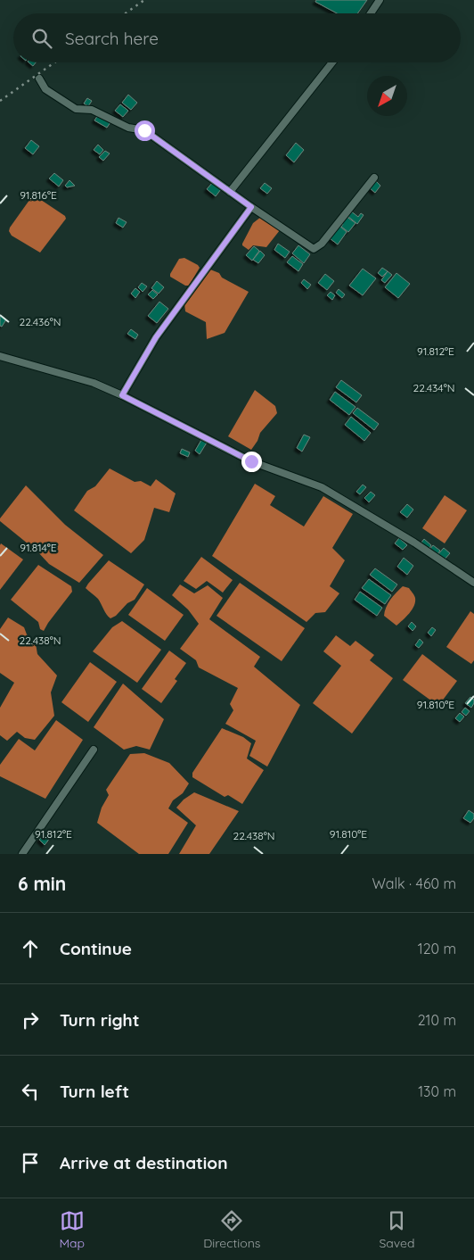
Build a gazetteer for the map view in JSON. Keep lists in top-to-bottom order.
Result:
{
  "north": "bottom left",
  "page": {
    "search": "Search here",
    "heading": ["6 min", "Walk · 460 m"],
    "list": [
      ["Continue", "120 m"],
      ["Turn right", "210 m"],
      ["Turn left", "130 m"],
      "Arrive at destination"
    ],
    "nav": ["Map", "Directions", "Saved"]
  },
  "coordinates": [
    "91.816°E",
    "22.436°N",
    "91.812°E",
    "22.434°N",
    "91.814°E",
    "22.438°N",
    "91.810°E"
  ]
}
